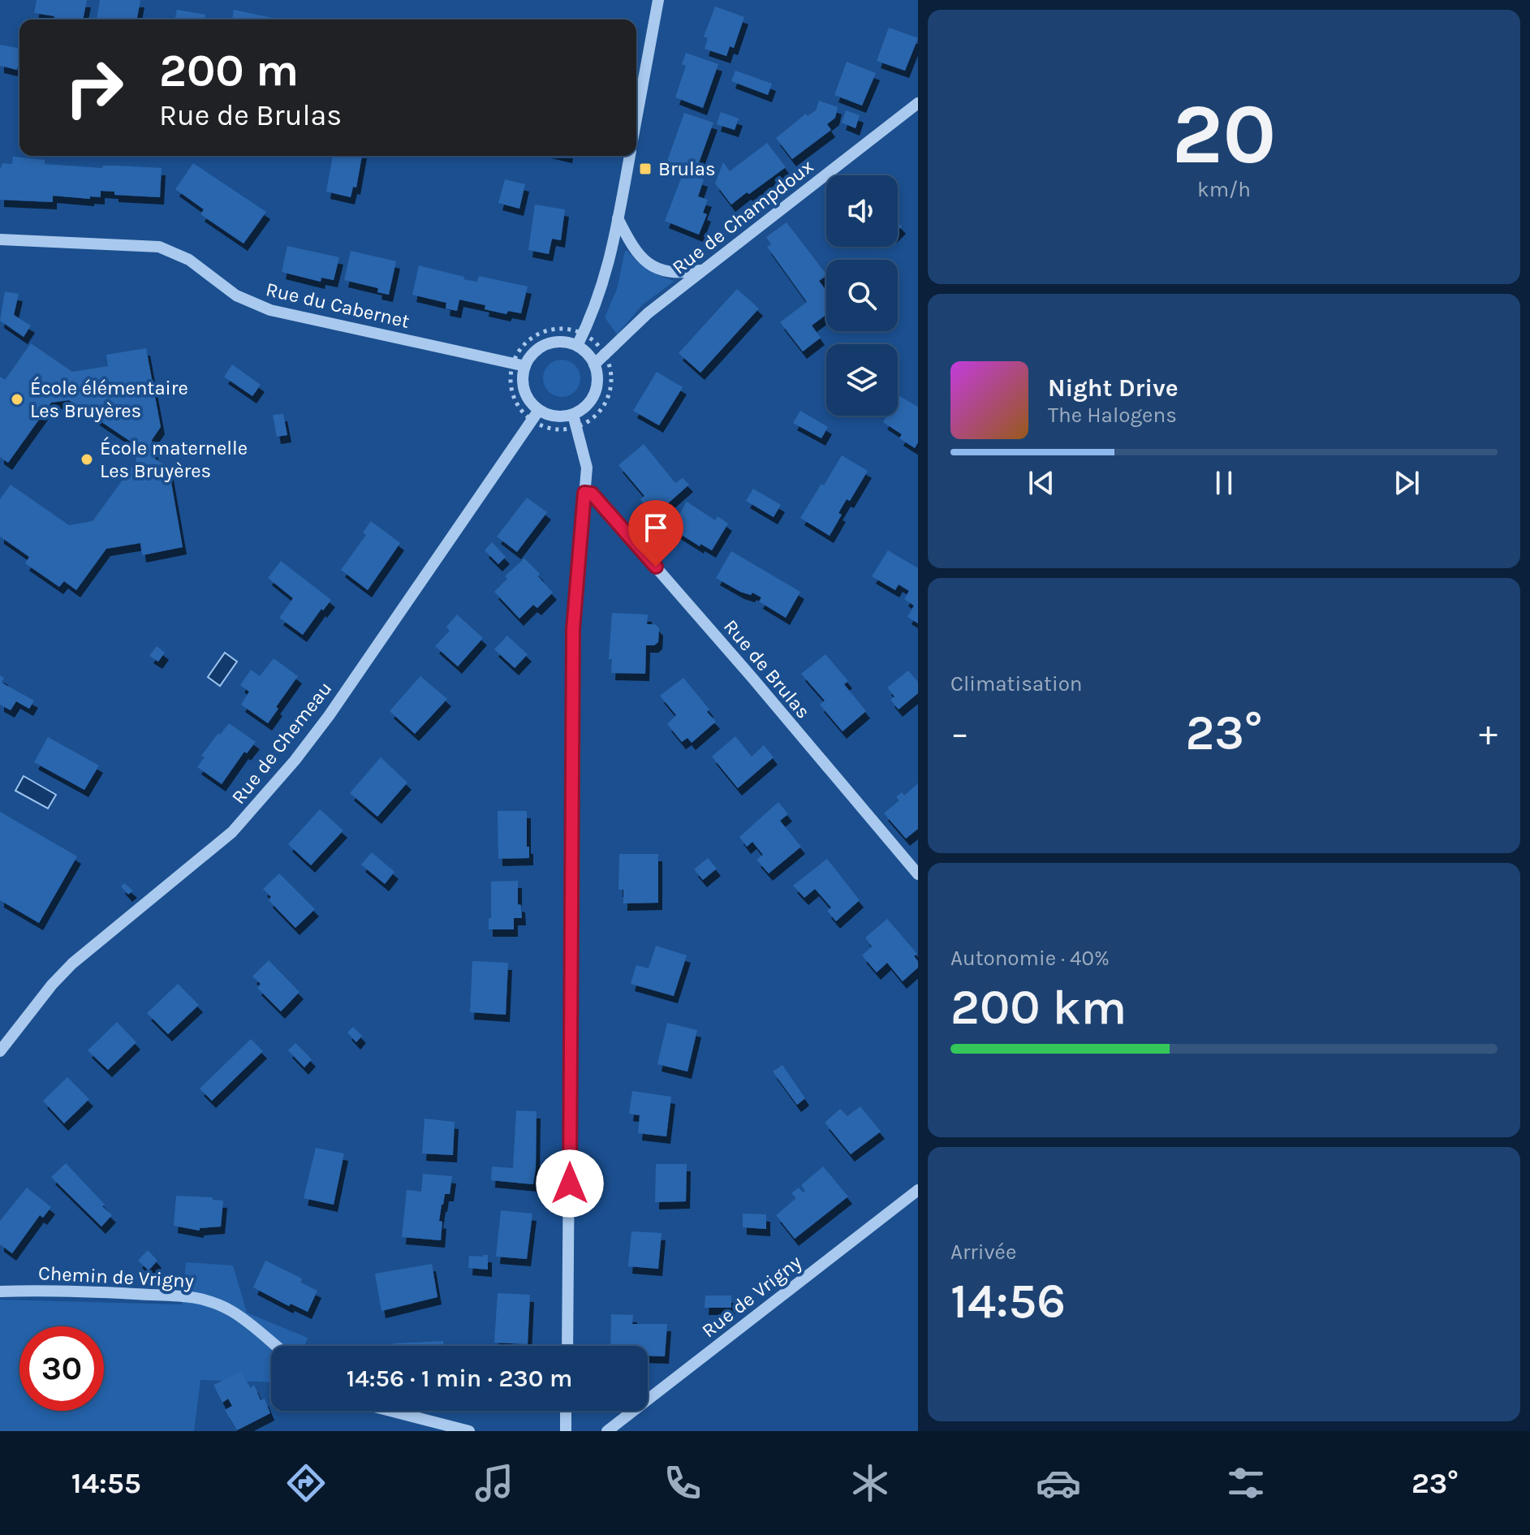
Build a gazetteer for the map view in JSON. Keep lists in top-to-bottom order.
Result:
{
  "streets": {
    "street": [
      "Rue de Champdoux",
      "Rue du Cabernet",
      "Rue de Brulas",
      "Rue de Chemeau",
      "Chemin de Vrigny",
      "Rue de Vrigny"
    ]
  },
  "crossings": [
    ["Rue de Champdoux", "Rue du Cabernet"],
    ["Rue de Champdoux", "Rue de Chemeau"],
    ["Rue du Cabernet", "Rue de Chemeau"]
  ],
  "places": {
    "transit": ["Brulas"],
    "other": ["École élémentaire Les Bruyères", "École maternelle Les Bruyères"]
  },
  "page": {
    "tile": [
      ["20", "km/h"],
      "Climatisation",
      ["Autonomie · 40%", "200 km"],
      ["Arrivée", "14:56"]
    ],
    "turn": ["200 m", "Rue de Brulas"],
    "song": ["Night Drive", "The Halogens"],
    "heat": ["−", "23°", "+"],
    "limit": "30",
    "trip": "14:56 · 1 min · 230 m",
    "tabs": ["14:55", "23°"]
  }
}
